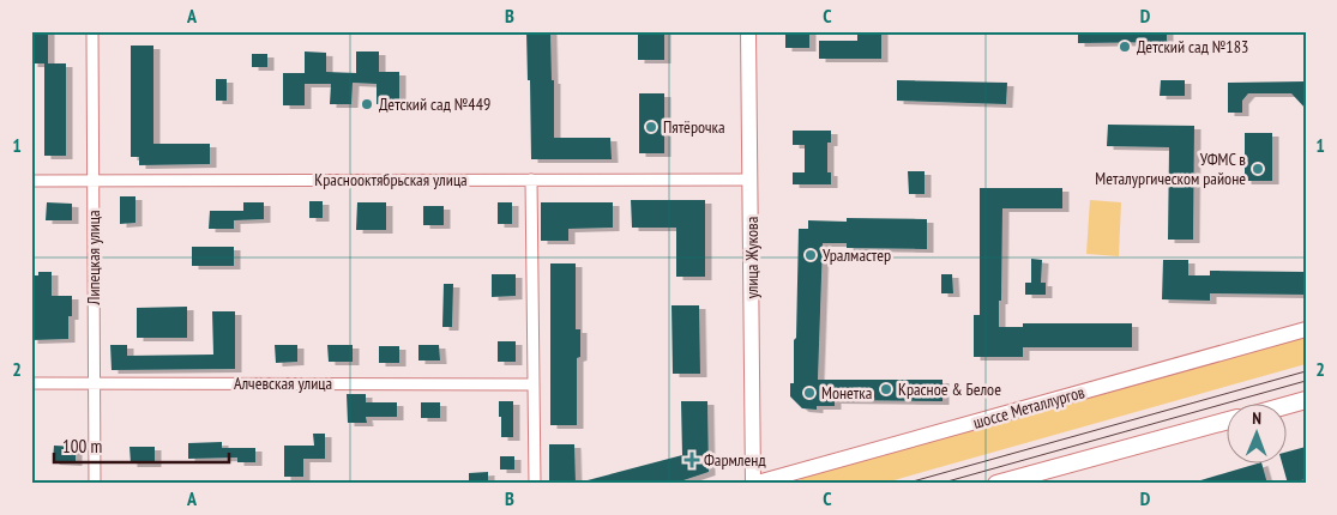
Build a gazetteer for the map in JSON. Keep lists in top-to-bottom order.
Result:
{
  "streets": {
    "street": [
      "Краснооктябрьская улица",
      "Липецкая улица",
      "улица Жукова",
      "Алчевская улица",
      "шоссе Металлургов"
    ]
  },
  "crossings": [
    ["Краснооктябрьская улица", "Липецкая улица"],
    ["Краснооктябрьская улица", "улица Жукова"],
    ["Липецкая улица", "Алчевская улица"],
    ["улица Жукова", "шоссе Металлургов"]
  ],
  "places": {
    "other": [
      "Детский сад №183",
      "Детский сад №449",
      "Пятёрочка",
      "УФМС в Металургическом районе",
      "Уралмастер",
      "Красное & Белое",
      "Монетка"
    ],
    "health": ["Фармленд"]
  },
  "scale_bar": "100 m",
  "north": "top",
  "grid": {
    "columns": [
      "A",
      "B",
      "C",
      "D"
    ],
    "rows": ["1", "2"]
  }
}
